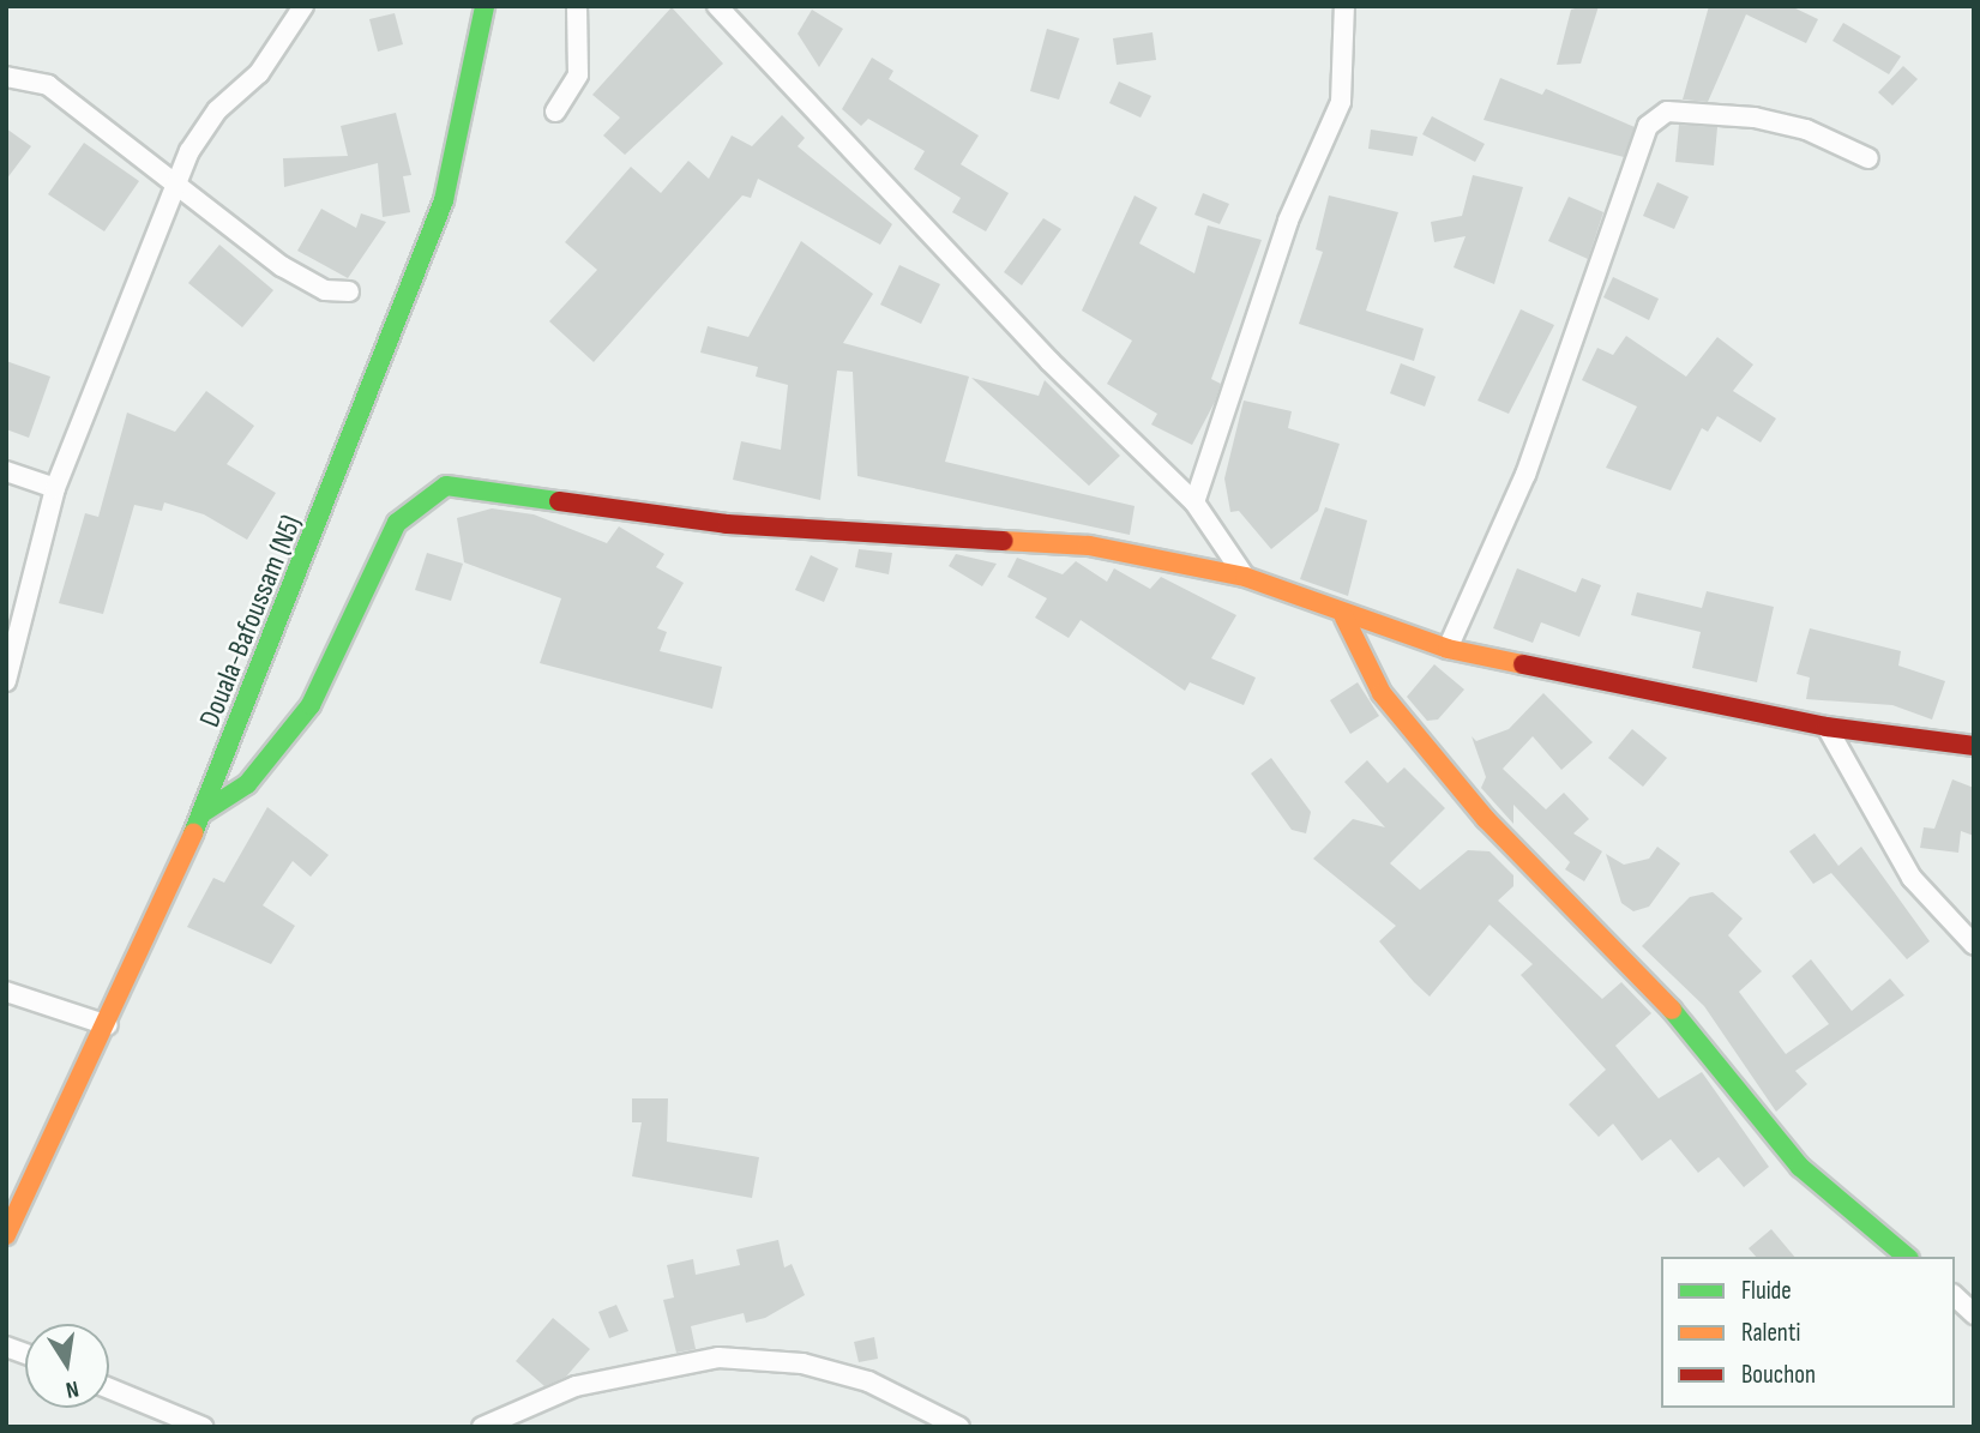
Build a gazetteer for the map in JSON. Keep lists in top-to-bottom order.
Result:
{
  "streets": {
    "main road": ["Douala-Bafoussam (N5)"]
  },
  "legend": ["Fluide", "Ralenti", "Bouchon"],
  "north": "bottom"
}
